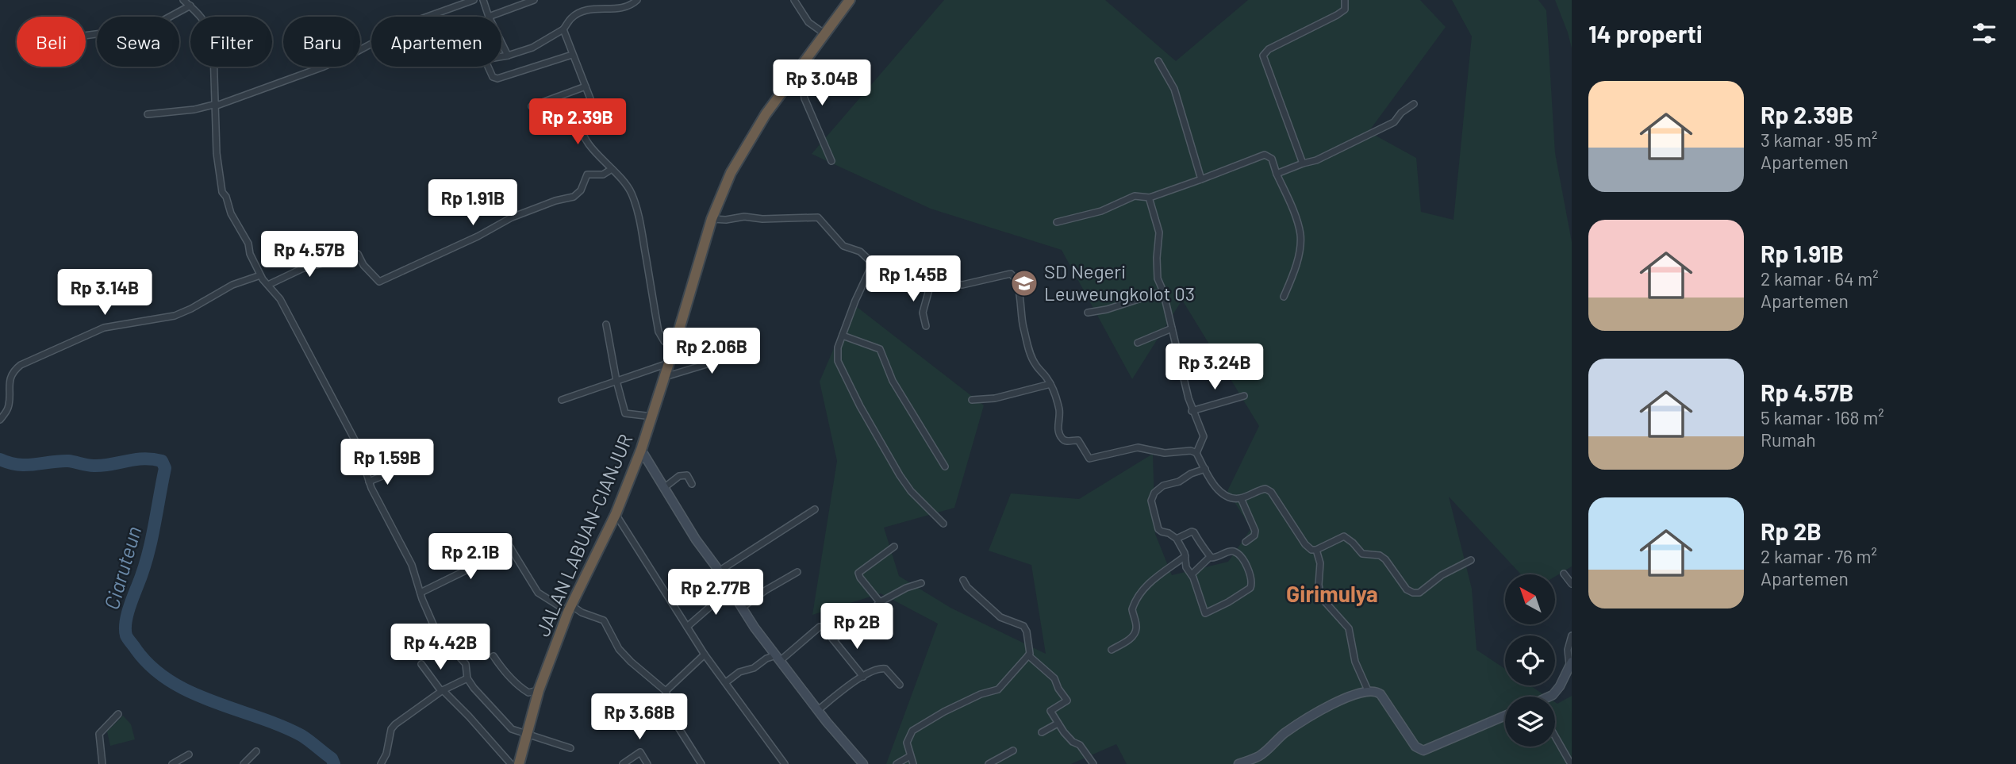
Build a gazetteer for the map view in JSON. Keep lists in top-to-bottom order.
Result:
{
  "streets": {
    "highway": ["JALAN LABUAN-CIANJUR"]
  },
  "districts": ["Girimulya"],
  "water": ["Ciaruteun"],
  "places": {
    "school or university": ["SD Negeri Leuweungkolot 03"]
  },
  "north": "top left",
  "page": {
    "heading": "14 properti",
    "chip": [
      "Beli",
      "Sewa",
      "Filter",
      "Baru",
      "Apartemen"
    ],
    "price": [
      "Rp 3.04B",
      "Rp 2.39B",
      "Rp 1.91B",
      "Rp 4.57B",
      "Rp 1.45B",
      "Rp 3.14B",
      "Rp 2.06B",
      "Rp 3.24B",
      "Rp 1.59B",
      "Rp 2.1B",
      "Rp 2.77B",
      "Rp 2B",
      "Rp 4.42B",
      "Rp 3.68B"
    ],
    "list": [
      {
        "name": "Rp 2.39B",
        "note": "3 kamar · 95 m² · Apartemen"
      },
      {
        "name": "Rp 1.91B",
        "note": "2 kamar · 64 m² · Apartemen"
      },
      {
        "name": "Rp 4.57B",
        "note": "5 kamar · 168 m² · Rumah"
      },
      {
        "name": "Rp 2B",
        "note": "2 kamar · 76 m² · Apartemen"
      }
    ]
  }
}
